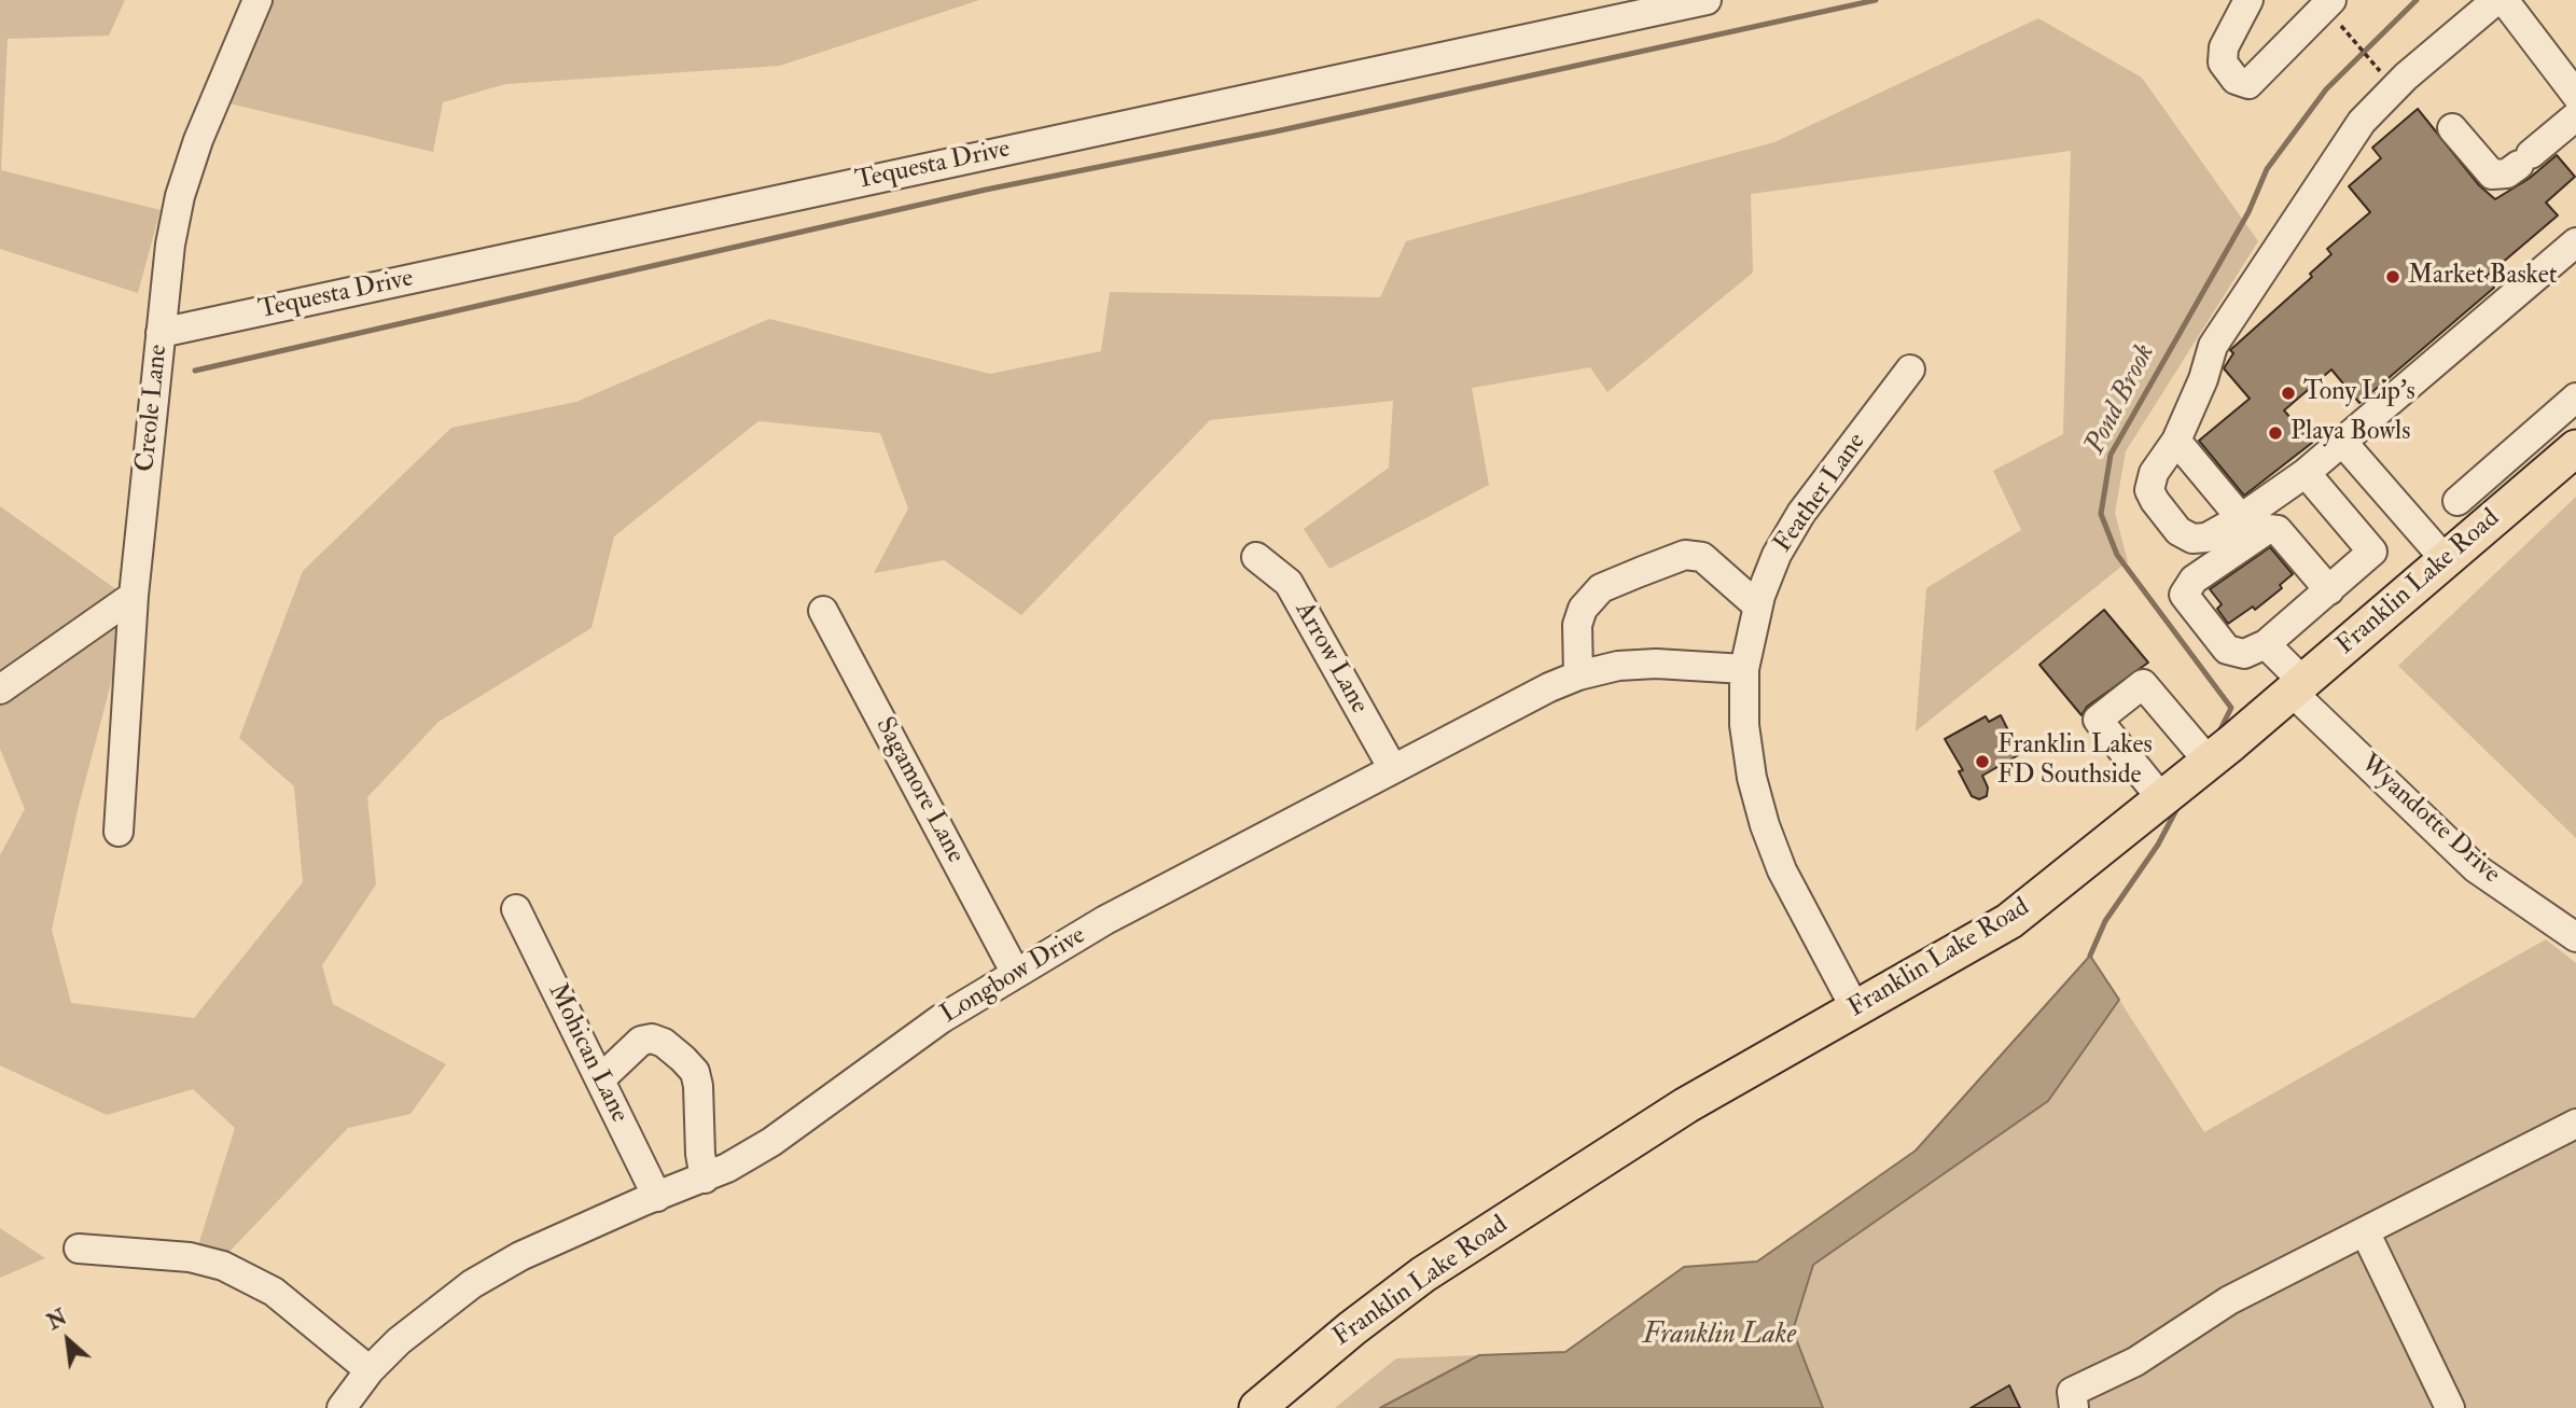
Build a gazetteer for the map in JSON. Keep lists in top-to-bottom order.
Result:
{
  "streets": {
    "main road": ["Franklin Lake Road"],
    "street": [
      "Tequesta Drive",
      "Creole Lane",
      "Feather Lane",
      "Arrow Lane",
      "Sagamore Lane",
      "Wyandotte Drive",
      "Longbow Drive",
      "Mohican Lane"
    ]
  },
  "crossings": [
    ["Tequesta Drive", "Creole Lane"],
    ["Feather Lane", "Franklin Lake Road"],
    ["Feather Lane", "Longbow Drive"],
    ["Franklin Lake Road", "Wyandotte Drive"],
    ["Arrow Lane", "Longbow Drive"],
    ["Sagamore Lane", "Longbow Drive"],
    ["Longbow Drive", "Mohican Lane"]
  ],
  "water": ["Pond Brook", "Franklin Lake"],
  "places": [
    "Market Basket",
    "Tony Lip's",
    "Playa Bowls",
    "Franklin Lakes FD Southside"
  ],
  "north": "top left"
}
